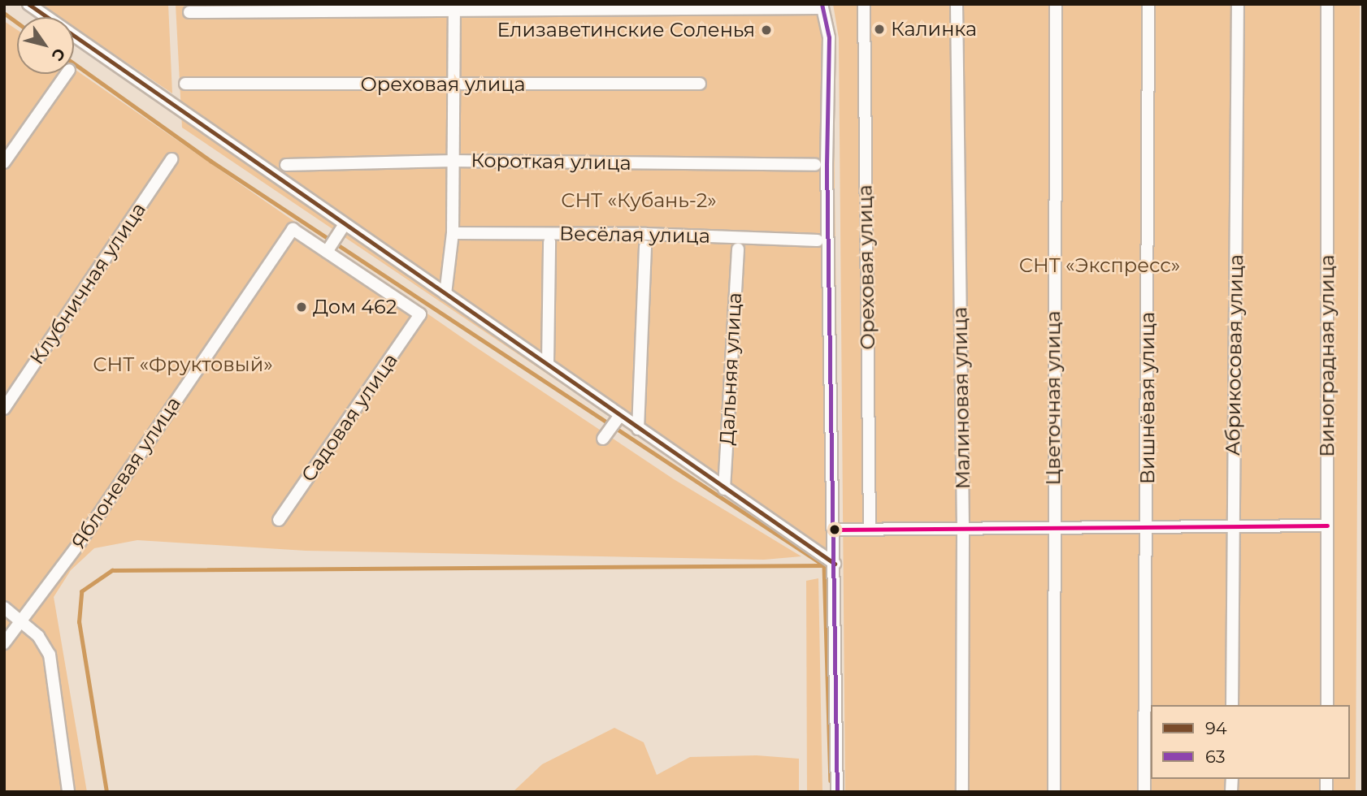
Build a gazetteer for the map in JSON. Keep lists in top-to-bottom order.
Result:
{
  "streets": {
    "street": [
      "Ореховая улица",
      "Короткая улица",
      "Весёлая улица",
      "Клубничная улица",
      "Абрикосовая улица",
      "Виноградная улица",
      "Дальняя улица",
      "Малиновая улица",
      "Цветочная улица",
      "Вишнёвая улица",
      "Садовая улица",
      "Яблоневая улица"
    ]
  },
  "crossings": [
    ["Садовая улица", "Яблоневая улица"]
  ],
  "parks": ["СНТ «Кубань-2»", "СНТ «Экспресс»", "СНТ «Фруктовый»"],
  "places": ["Калинка", "Елизаветинские Соленья", "Дом 462"],
  "lines": ["transit line 94", "transit line 63"],
  "legend": ["94", "63"],
  "north": "bottom right"
}
